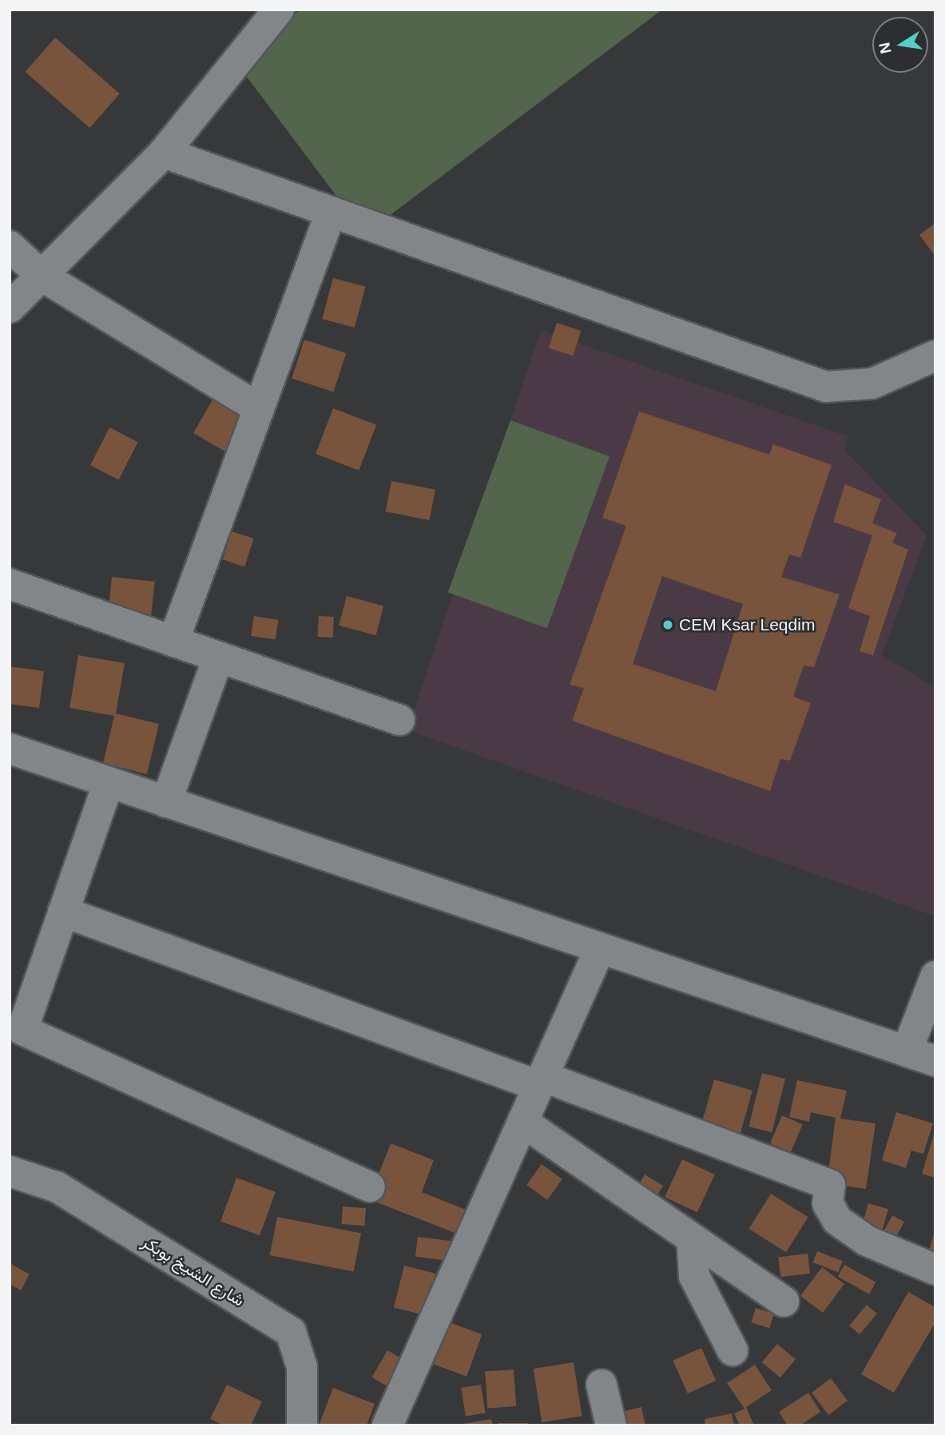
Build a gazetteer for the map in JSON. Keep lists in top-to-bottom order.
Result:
{
  "streets": {
    "street": ["شارع الشيخ بوبكر"]
  },
  "places": ["CEM Ksar Leqdim"],
  "north": "left"
}
